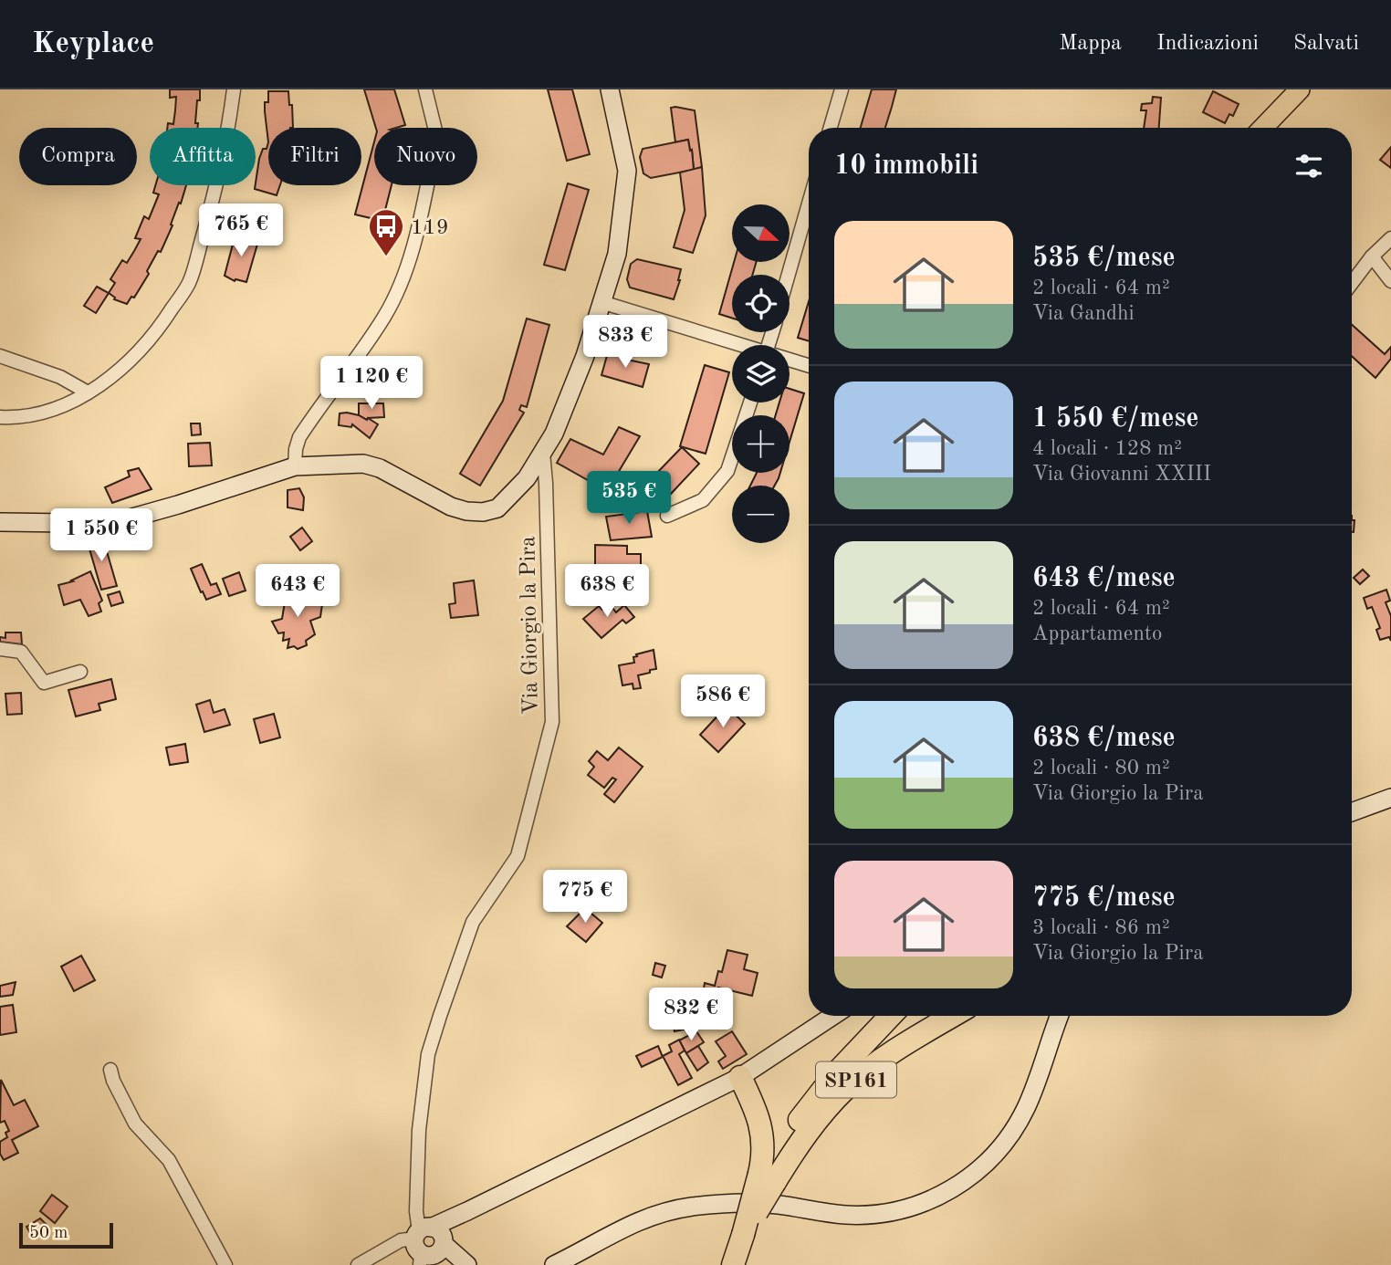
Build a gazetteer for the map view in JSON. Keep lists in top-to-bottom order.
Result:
{
  "streets": {
    "highway": ["SP161"],
    "street": ["Via Giorgio la Pira"]
  },
  "places": {
    "bus stop": ["119"]
  },
  "scale_bar": "50 m",
  "north": "right",
  "page": {
    "header": "Keyplace",
    "nav": ["Mappa", "Indicazioni", "Salvati"],
    "chip": [
      "Compra",
      "Affitta",
      "Filtri",
      "Nuovo"
    ],
    "heading": "10 immobili",
    "price": [
      "765 €",
      "833 €",
      "1 120 €",
      "535 €",
      "1 550 €",
      "643 €",
      "638 €",
      "586 €",
      "775 €",
      "832 €"
    ],
    "map_buttons": ["+", "−"],
    "list": [
      {
        "name": "535 €/mese",
        "note": "2 locali · 64 m² · Via Gandhi"
      },
      {
        "name": "1 550 €/mese",
        "note": "4 locali · 128 m² · Via Giovanni XXIII"
      },
      {
        "name": "643 €/mese",
        "note": "2 locali · 64 m² · Appartamento"
      },
      {
        "name": "638 €/mese",
        "note": "2 locali · 80 m² · Via Giorgio la Pira"
      },
      {
        "name": "775 €/mese",
        "note": "3 locali · 86 m² · Via Giorgio la Pira"
      }
    ],
    "scale": "50 m"
  }
}
